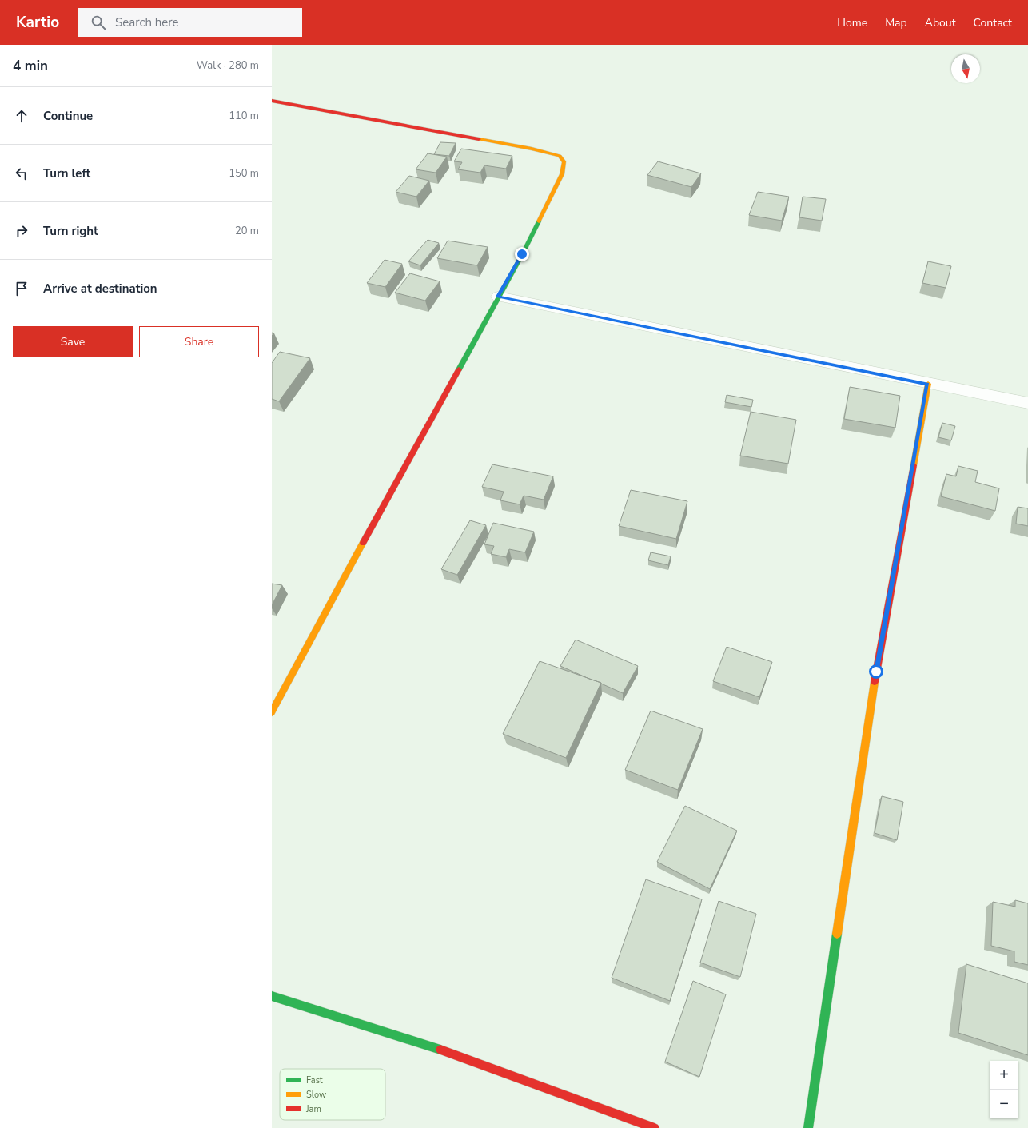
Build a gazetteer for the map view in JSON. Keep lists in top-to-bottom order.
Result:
{
  "legend": ["Fast", "Slow", "Jam"],
  "north": "bottom",
  "page": {
    "header": "Kartio",
    "search": "Search here",
    "nav": [
      "Home",
      "Map",
      "About",
      "Contact"
    ],
    "heading": ["4 min", "Walk · 280 m"],
    "list": [
      ["Continue", "110 m"],
      ["Turn left", "150 m"],
      ["Turn right", "20 m"],
      "Arrive at destination"
    ],
    "buttons": ["Save", "Share"],
    "map_buttons": ["+", "−"]
  }
}
